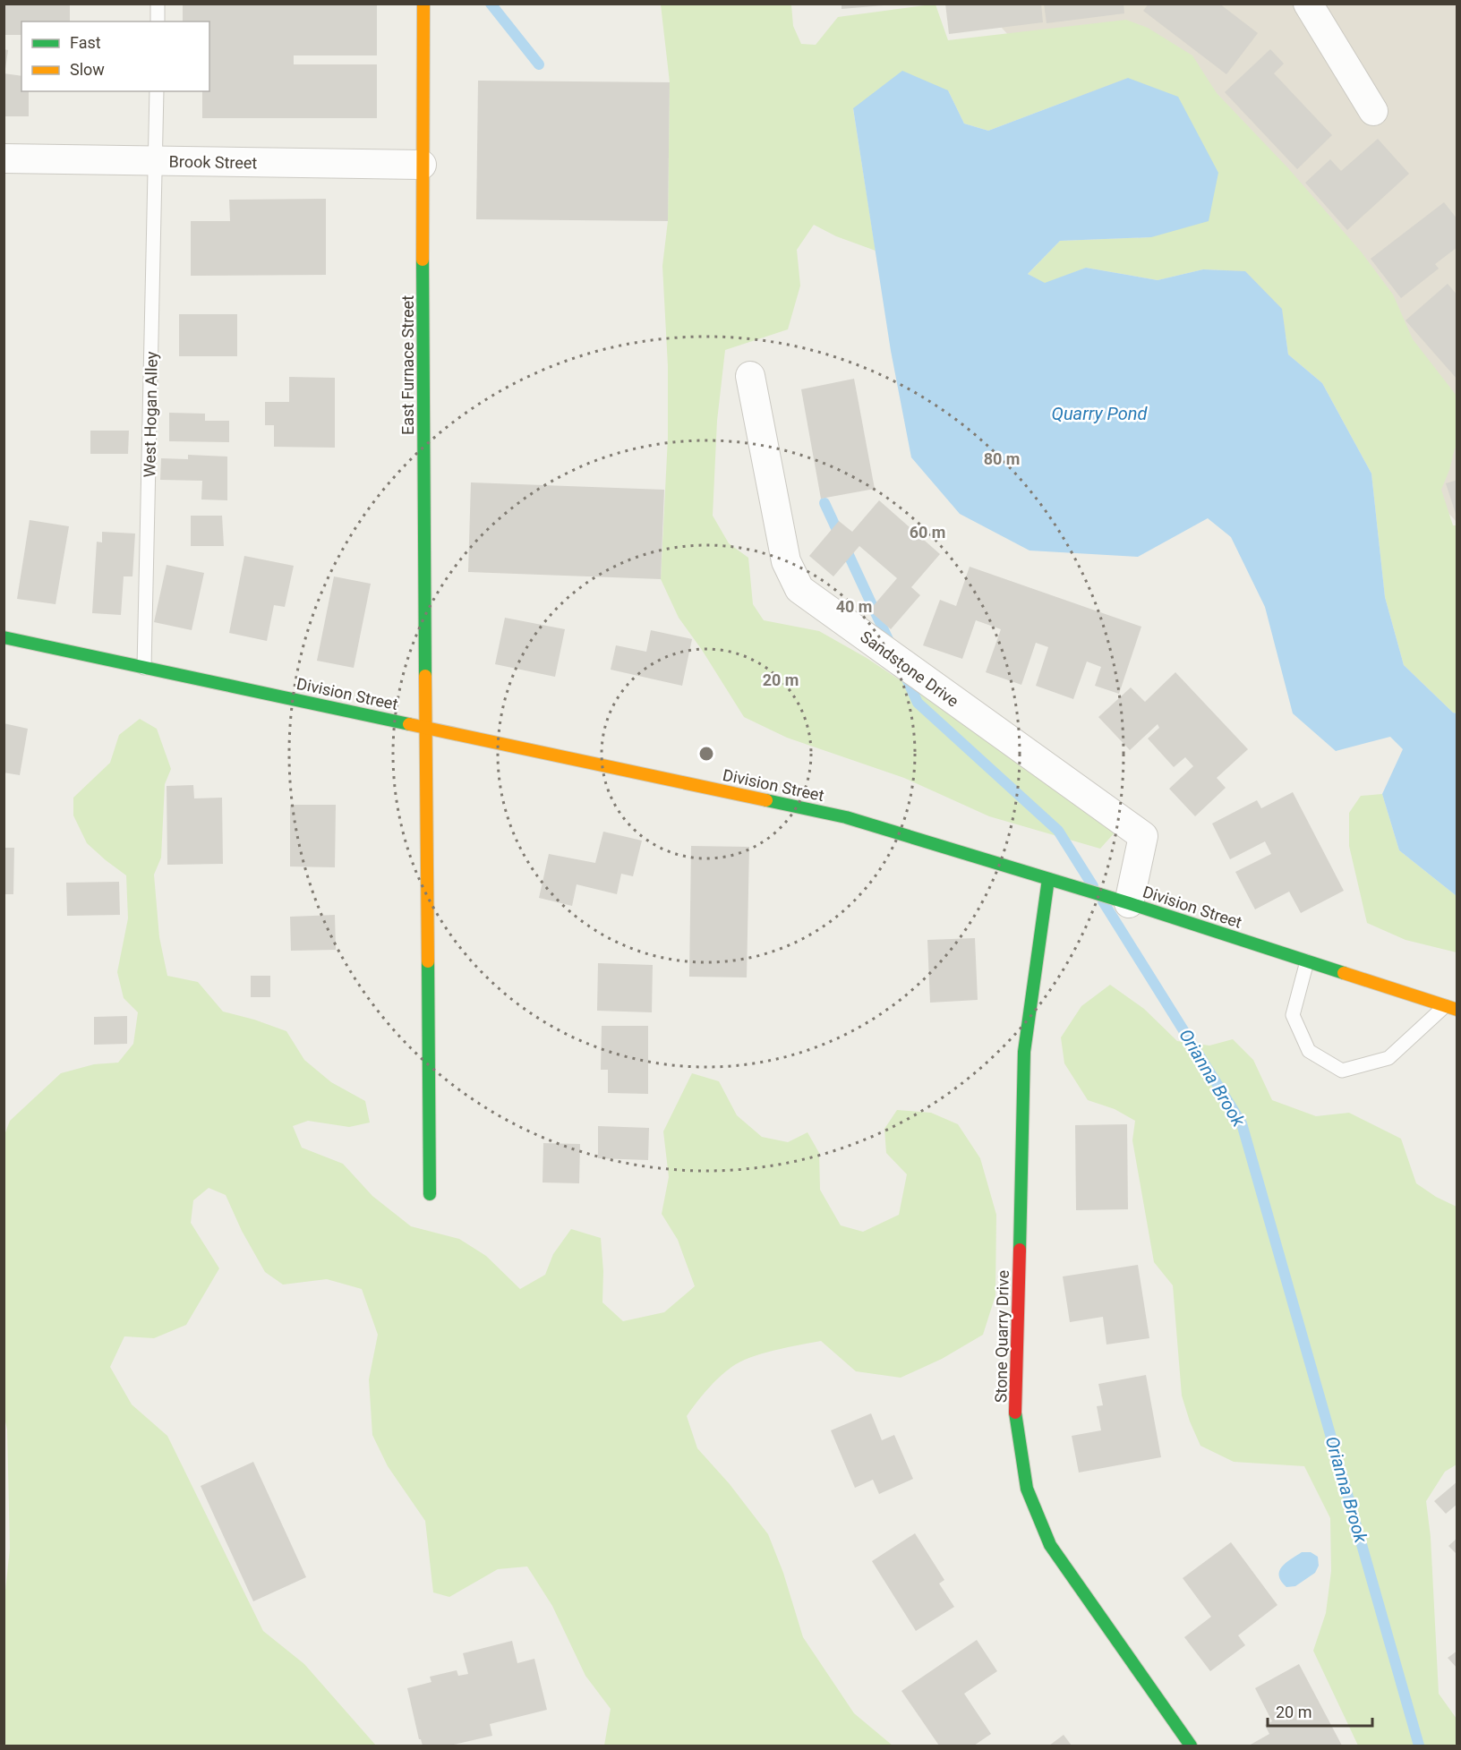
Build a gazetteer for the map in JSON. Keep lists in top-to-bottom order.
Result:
{
  "streets": {
    "street": [
      "Brook Street",
      "East Furnace Street",
      "Sandstone Drive",
      "Division Street",
      "Stone Quarry Drive"
    ],
    "lane": ["West Hogan Alley"]
  },
  "crossings": [
    ["Brook Street", "East Furnace Street"],
    ["Brook Street", "West Hogan Alley"],
    ["East Furnace Street", "Division Street"],
    ["West Hogan Alley", "Division Street"],
    ["Sandstone Drive", "Division Street"],
    ["Division Street", "Stone Quarry Drive"]
  ],
  "water": ["Quarry Pond", "Orianna Brook"],
  "legend": ["Fast", "Slow"],
  "scale_bar": "20 m",
  "rings": [
    "80 m",
    "60 m",
    "40 m",
    "20 m"
  ]
}
